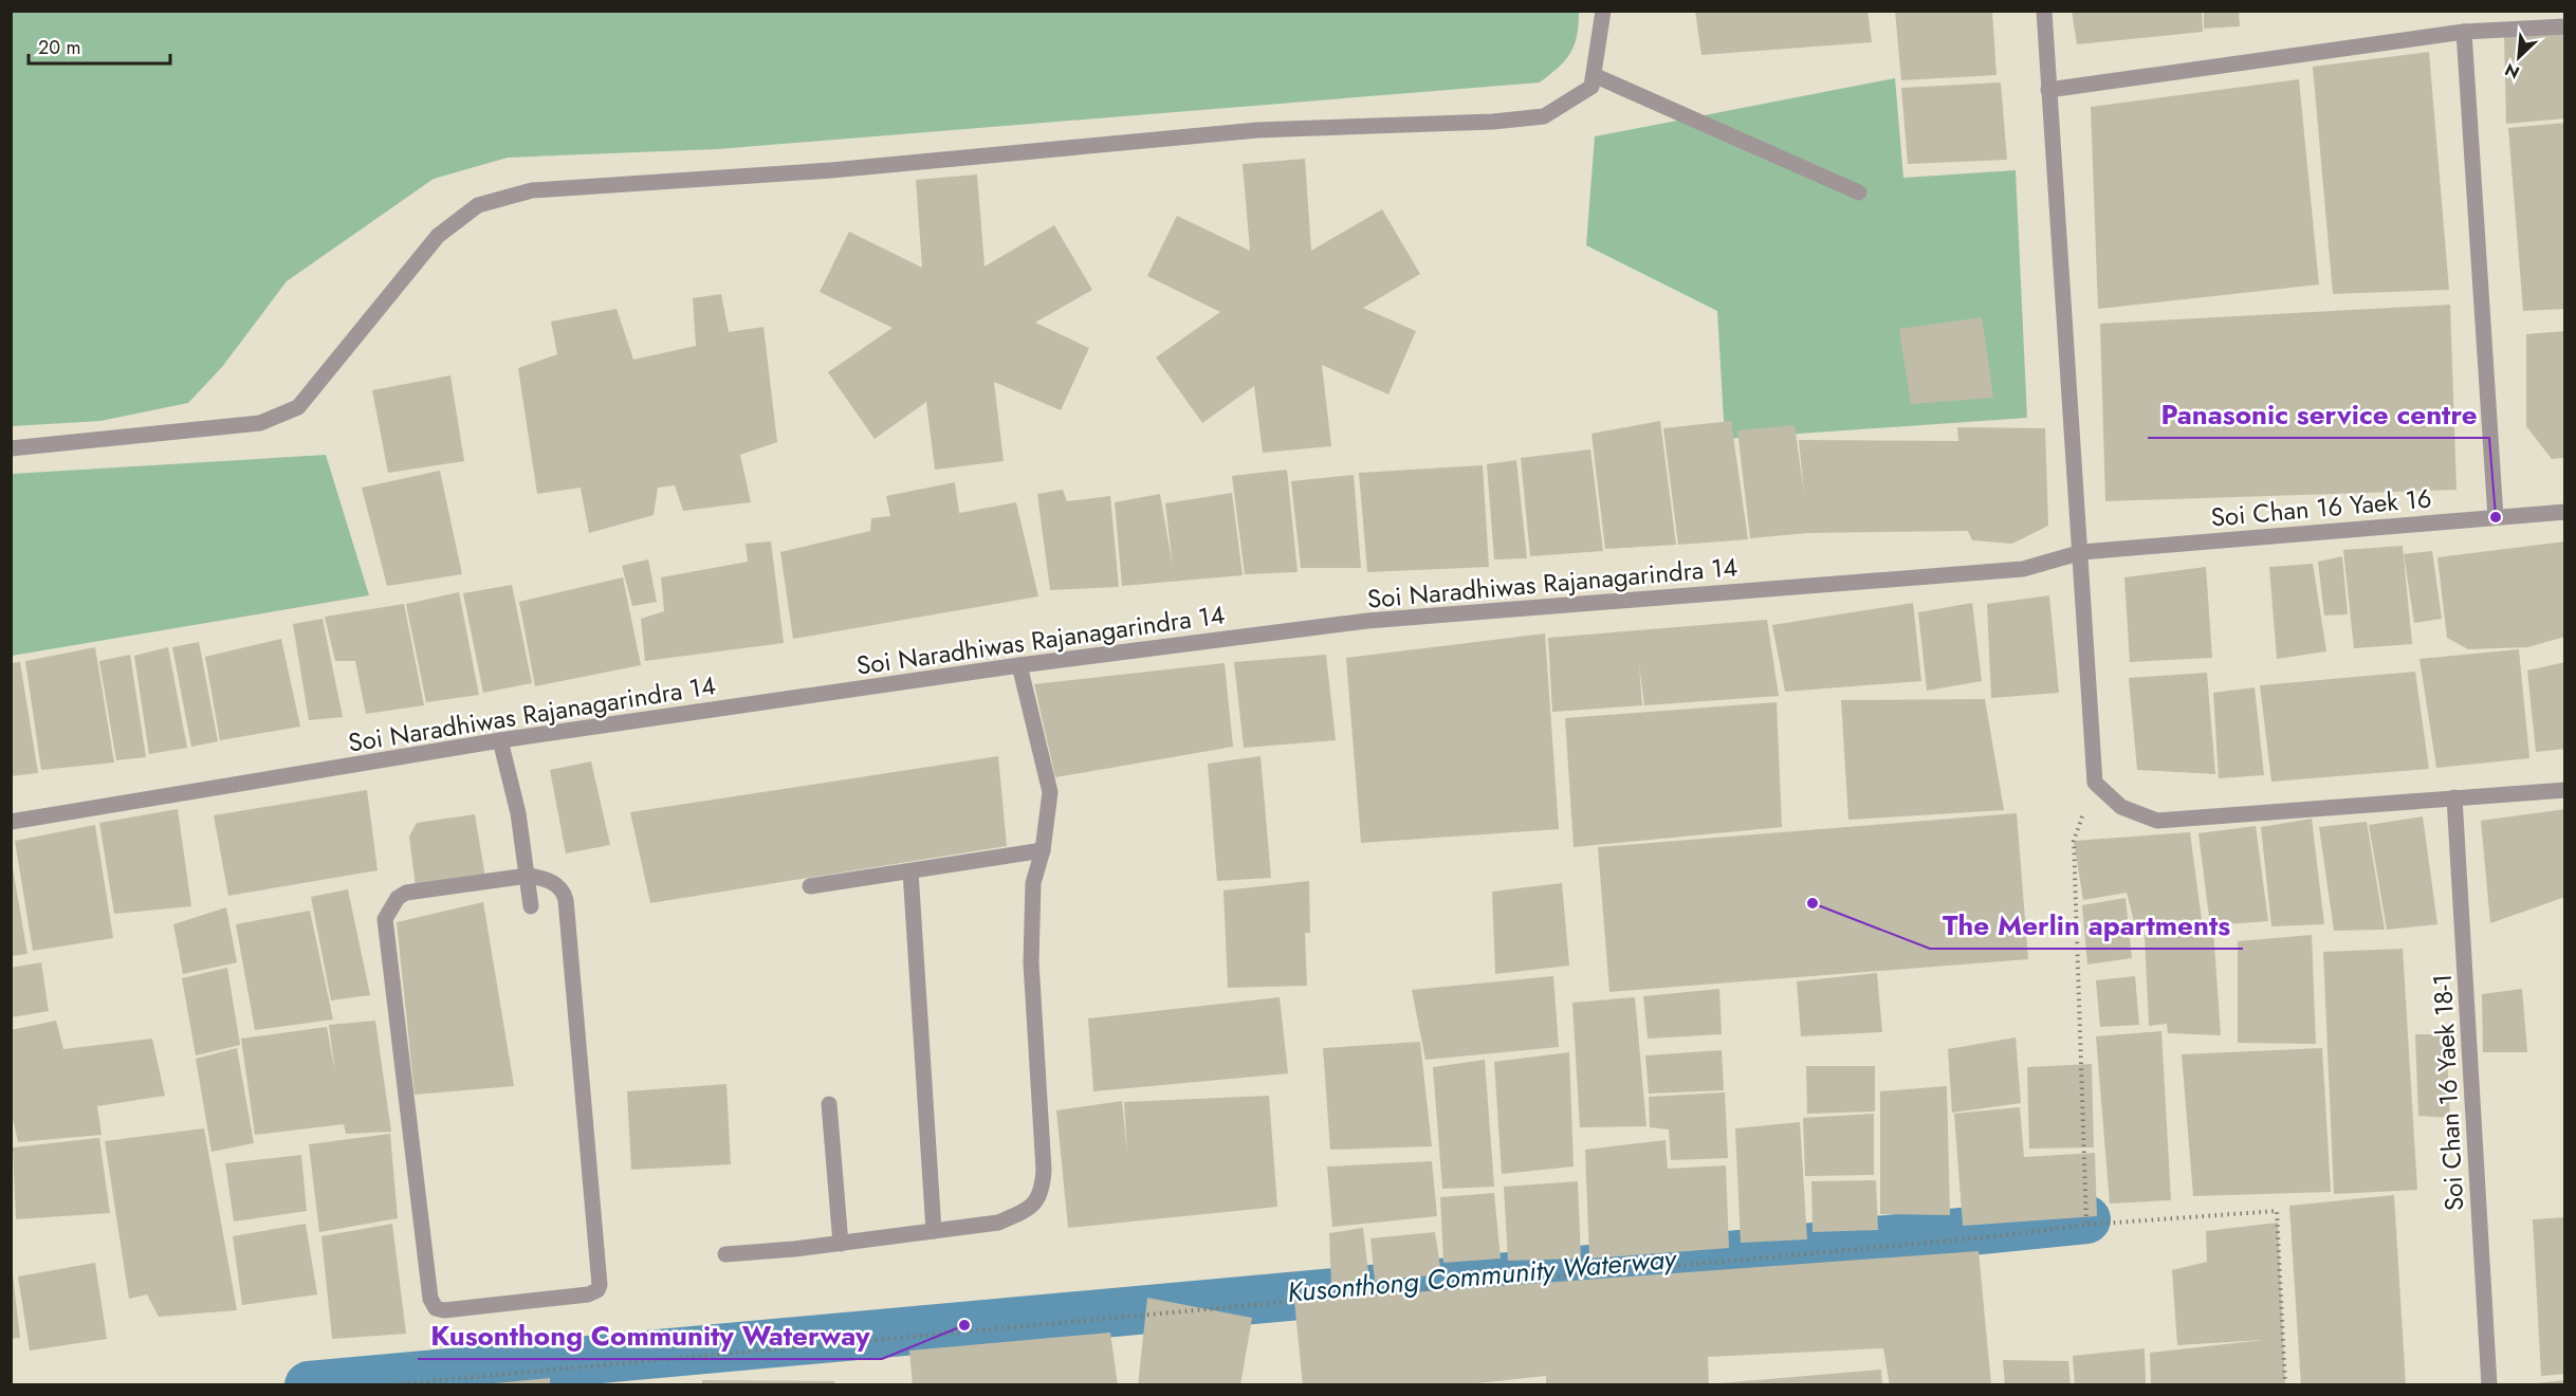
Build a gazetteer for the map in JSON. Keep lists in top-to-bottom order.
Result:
{
  "streets": {
    "street": ["Soi Chan 16 Yaek 16", "Soi Naradhiwas Rajanagarindra 14", "Soi Chan 16 Yaek 18-1"]
  },
  "crossings": [
    ["Soi Chan 16 Yaek 16", "Soi Naradhiwas Rajanagarindra 14"]
  ],
  "water": ["Kusonthong Community Waterway"],
  "places": ["Panasonic service centre", "The Merlin apartments", "Kusonthong Community Waterway"],
  "scale_bar": "20 m",
  "north": "bottom left"
}
